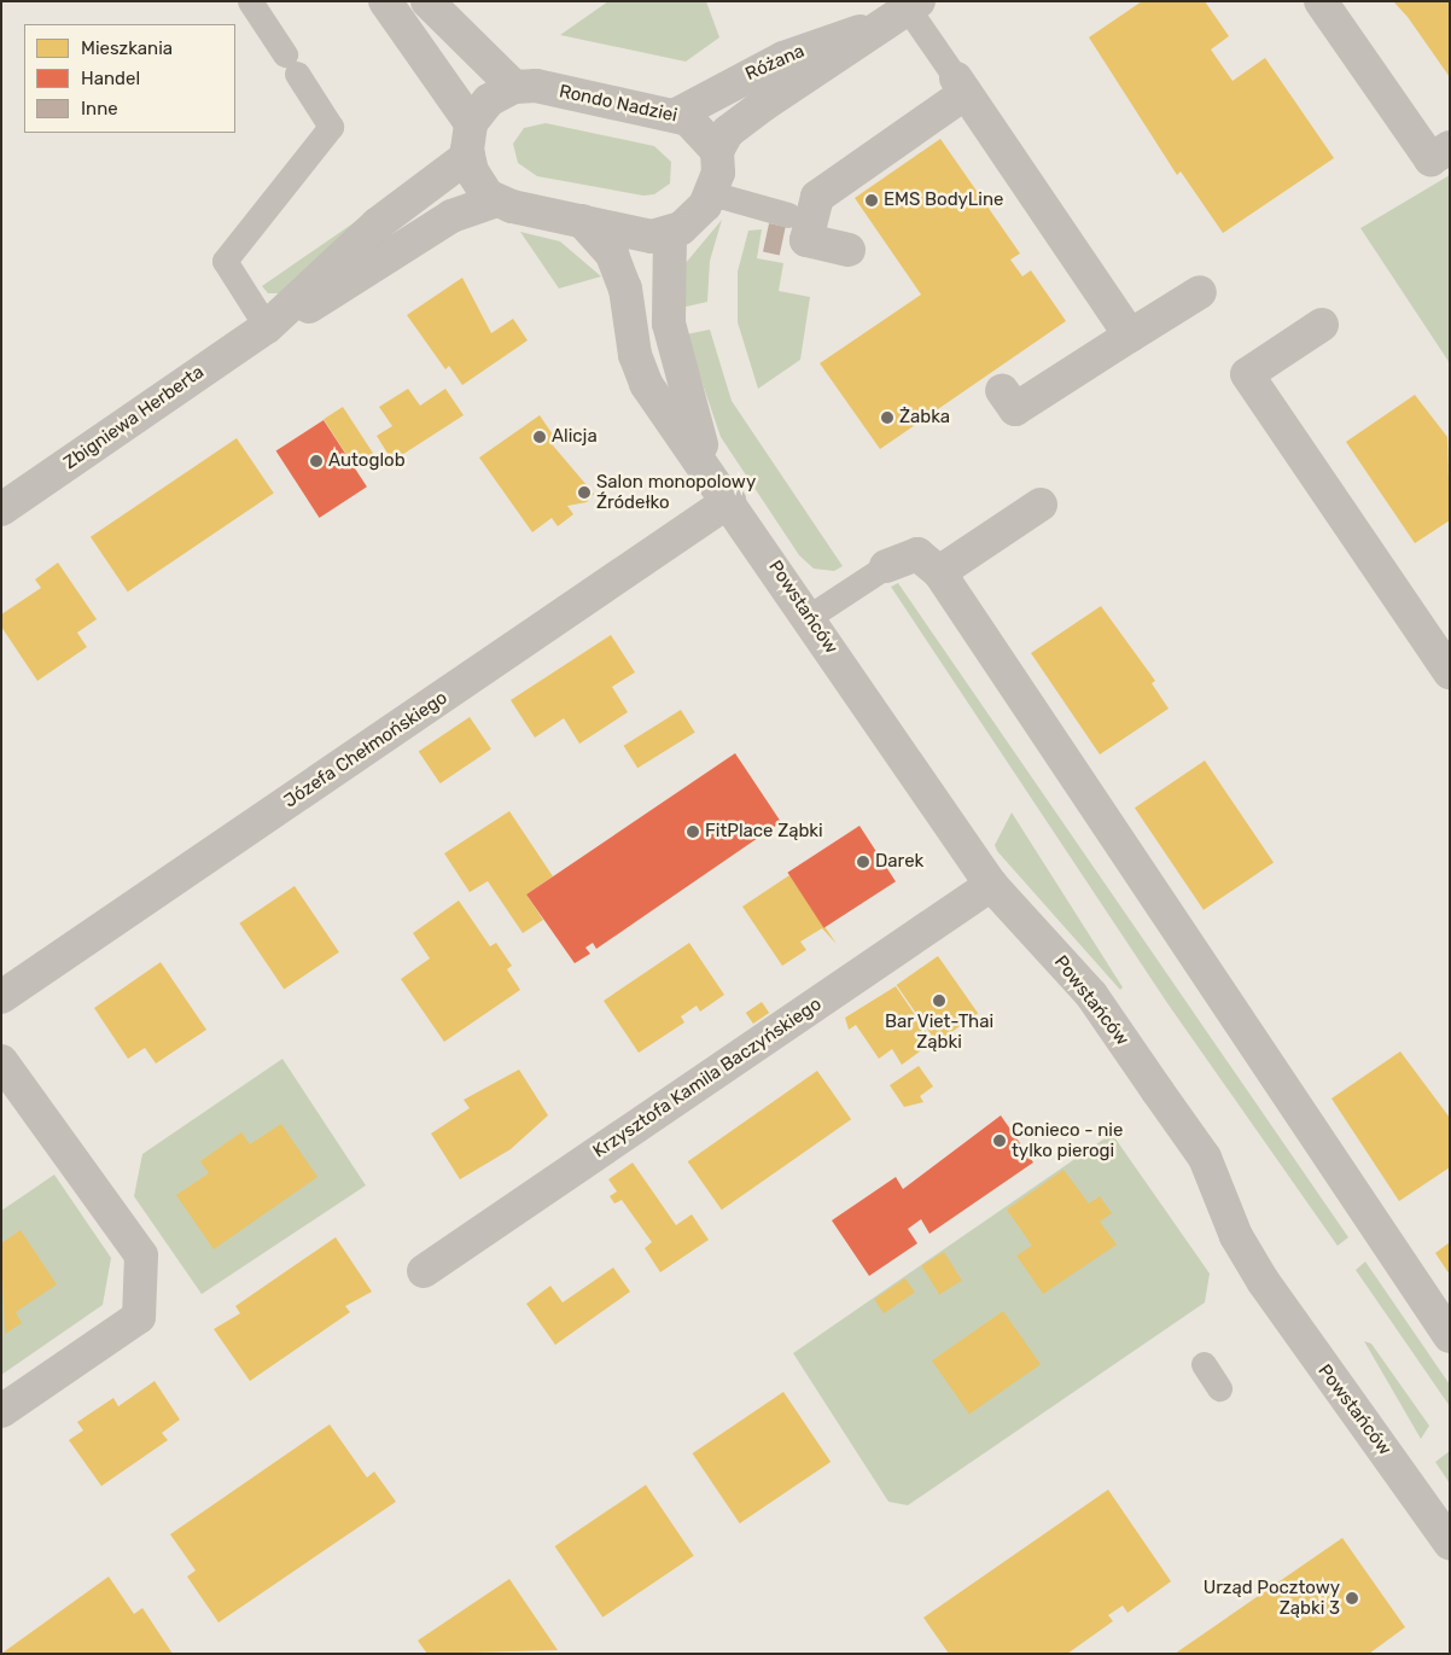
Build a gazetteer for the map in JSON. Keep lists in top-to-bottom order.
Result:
{
  "streets": {
    "street": [
      "Różana",
      "Rondo Nadziei",
      "Zbigniewa Herberta",
      "Powstańców",
      "Józefa Chełmońskiego",
      "Krzysztofa Kamila Baczyńskiego"
    ]
  },
  "crossings": [
    ["Różana", "Rondo Nadziei"],
    ["Powstańców", "Józefa Chełmońskiego"],
    ["Powstańców", "Krzysztofa Kamila Baczyńskiego"]
  ],
  "places": [
    "EMS BodyLine",
    "Żabka",
    "Alicja",
    "Autoglob",
    "Salon monopolowy Źródełko",
    "FitPlace Ząbki",
    "Darek",
    "Bar Viet-Thai Ząbki",
    "Conieco - nie tylko pierogi",
    "Urząd Pocztowy Ząbki 3"
  ],
  "legend": ["Mieszkania", "Handel", "Inne"]
}
